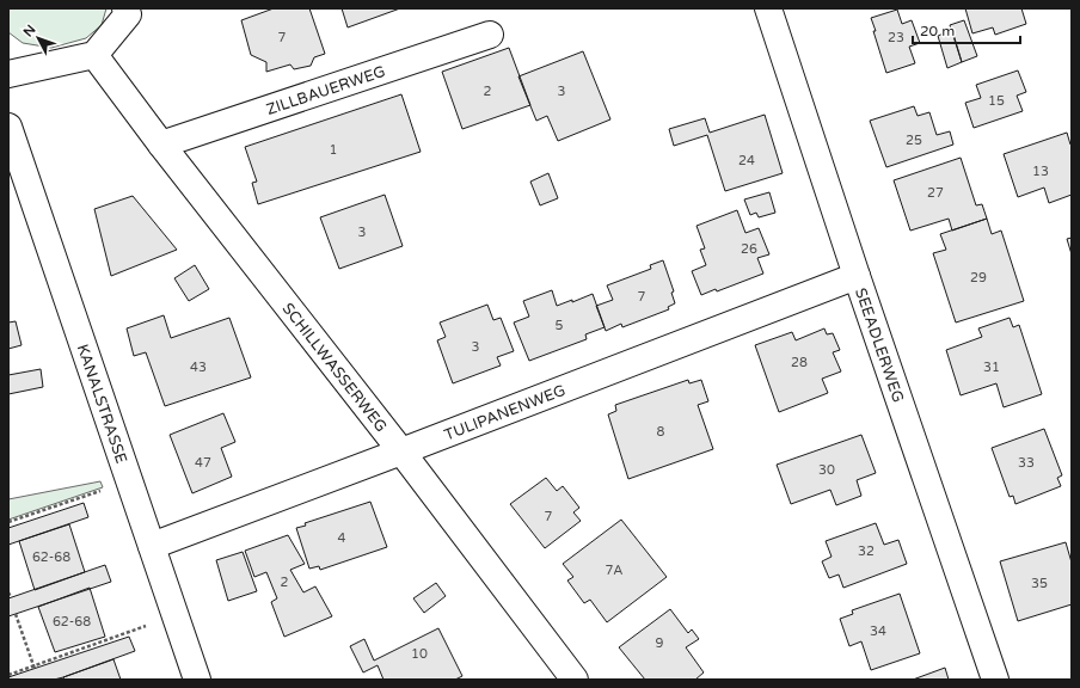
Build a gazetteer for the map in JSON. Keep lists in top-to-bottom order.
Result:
{
  "streets": {
    "street": [
      "ZILLBAUERWEG",
      "SEEADLERWEG",
      "SCHILLWASSERWEG",
      "KANALSTRASSE",
      "TULIPANENWEG"
    ]
  },
  "crossings": [
    ["ZILLBAUERWEG", "SCHILLWASSERWEG"],
    ["SEEADLERWEG", "TULIPANENWEG"],
    ["SCHILLWASSERWEG", "TULIPANENWEG"],
    ["KANALSTRASSE", "TULIPANENWEG"]
  ],
  "house_numbers": [
    "7",
    "23",
    "2",
    "3",
    "15",
    "25",
    "1",
    "24",
    "13",
    "27",
    "3",
    "26",
    "29",
    "7",
    "5",
    "3",
    "28",
    "43",
    "31",
    "8",
    "47",
    "33",
    "30",
    "7",
    "4",
    "32",
    "62-68",
    "7A",
    "2",
    "35",
    "62-68",
    "34",
    "9",
    "10"
  ],
  "scale_bar": "20 m",
  "north": "top left"
}
